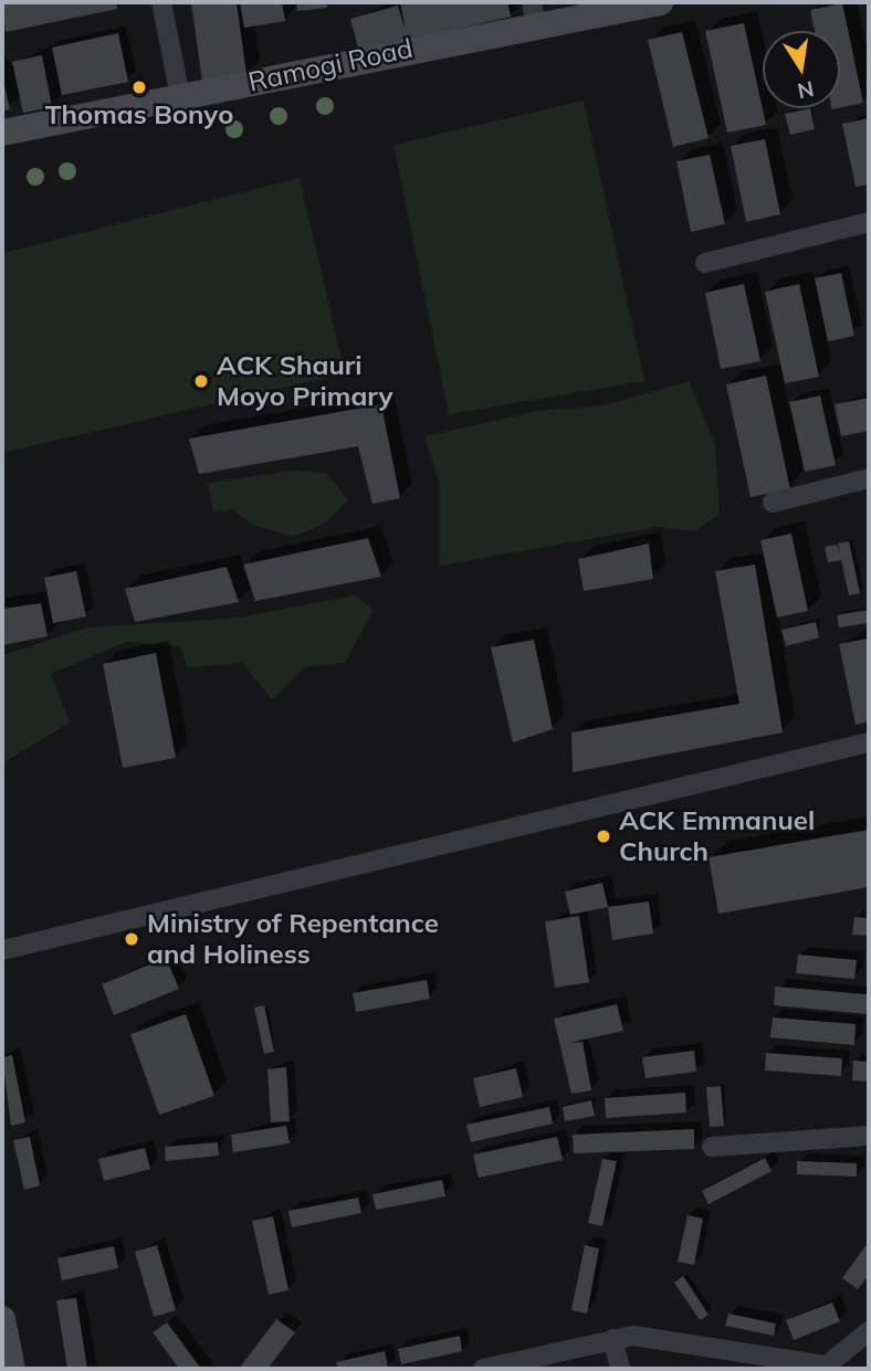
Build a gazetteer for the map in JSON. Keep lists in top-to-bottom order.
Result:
{
  "streets": {
    "main road": ["Ramogi Road"]
  },
  "places": [
    "Thomas Bonyo",
    "ACK Shauri Moyo Primary",
    "ACK Emmanuel Church",
    "Ministry of Repentance and Holiness"
  ],
  "north": "bottom"
}
